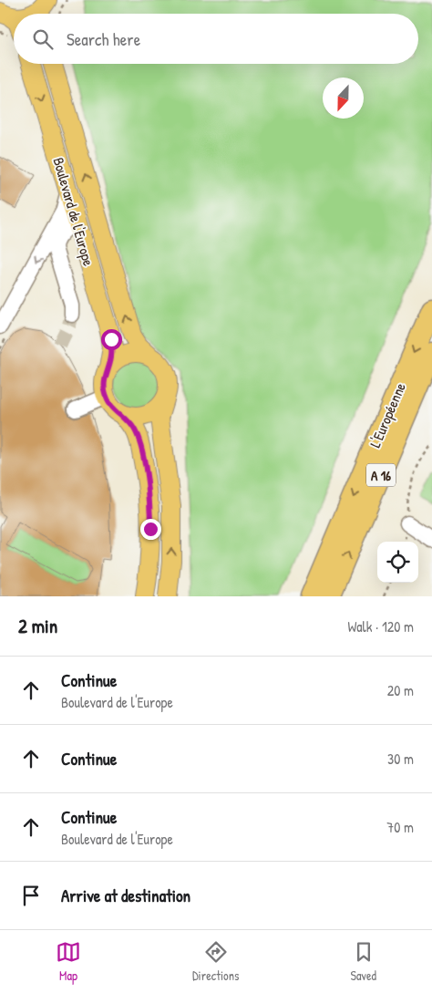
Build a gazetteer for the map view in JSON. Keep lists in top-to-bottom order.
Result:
{
  "streets": {
    "highway": ["L'Européenne", "A 16"],
    "main road": ["Boulevard de l'Europe"]
  },
  "north": "bottom",
  "page": {
    "search": "Search here",
    "heading": ["2 min", "Walk · 120 m"],
    "list": [
      ["Continue", "Boulevard de l'Europe", "20 m"],
      ["Continue", "30 m"],
      ["Continue", "Boulevard de l'Europe", "70 m"],
      "Arrive at destination"
    ],
    "nav": ["Map", "Directions", "Saved"]
  }
}
